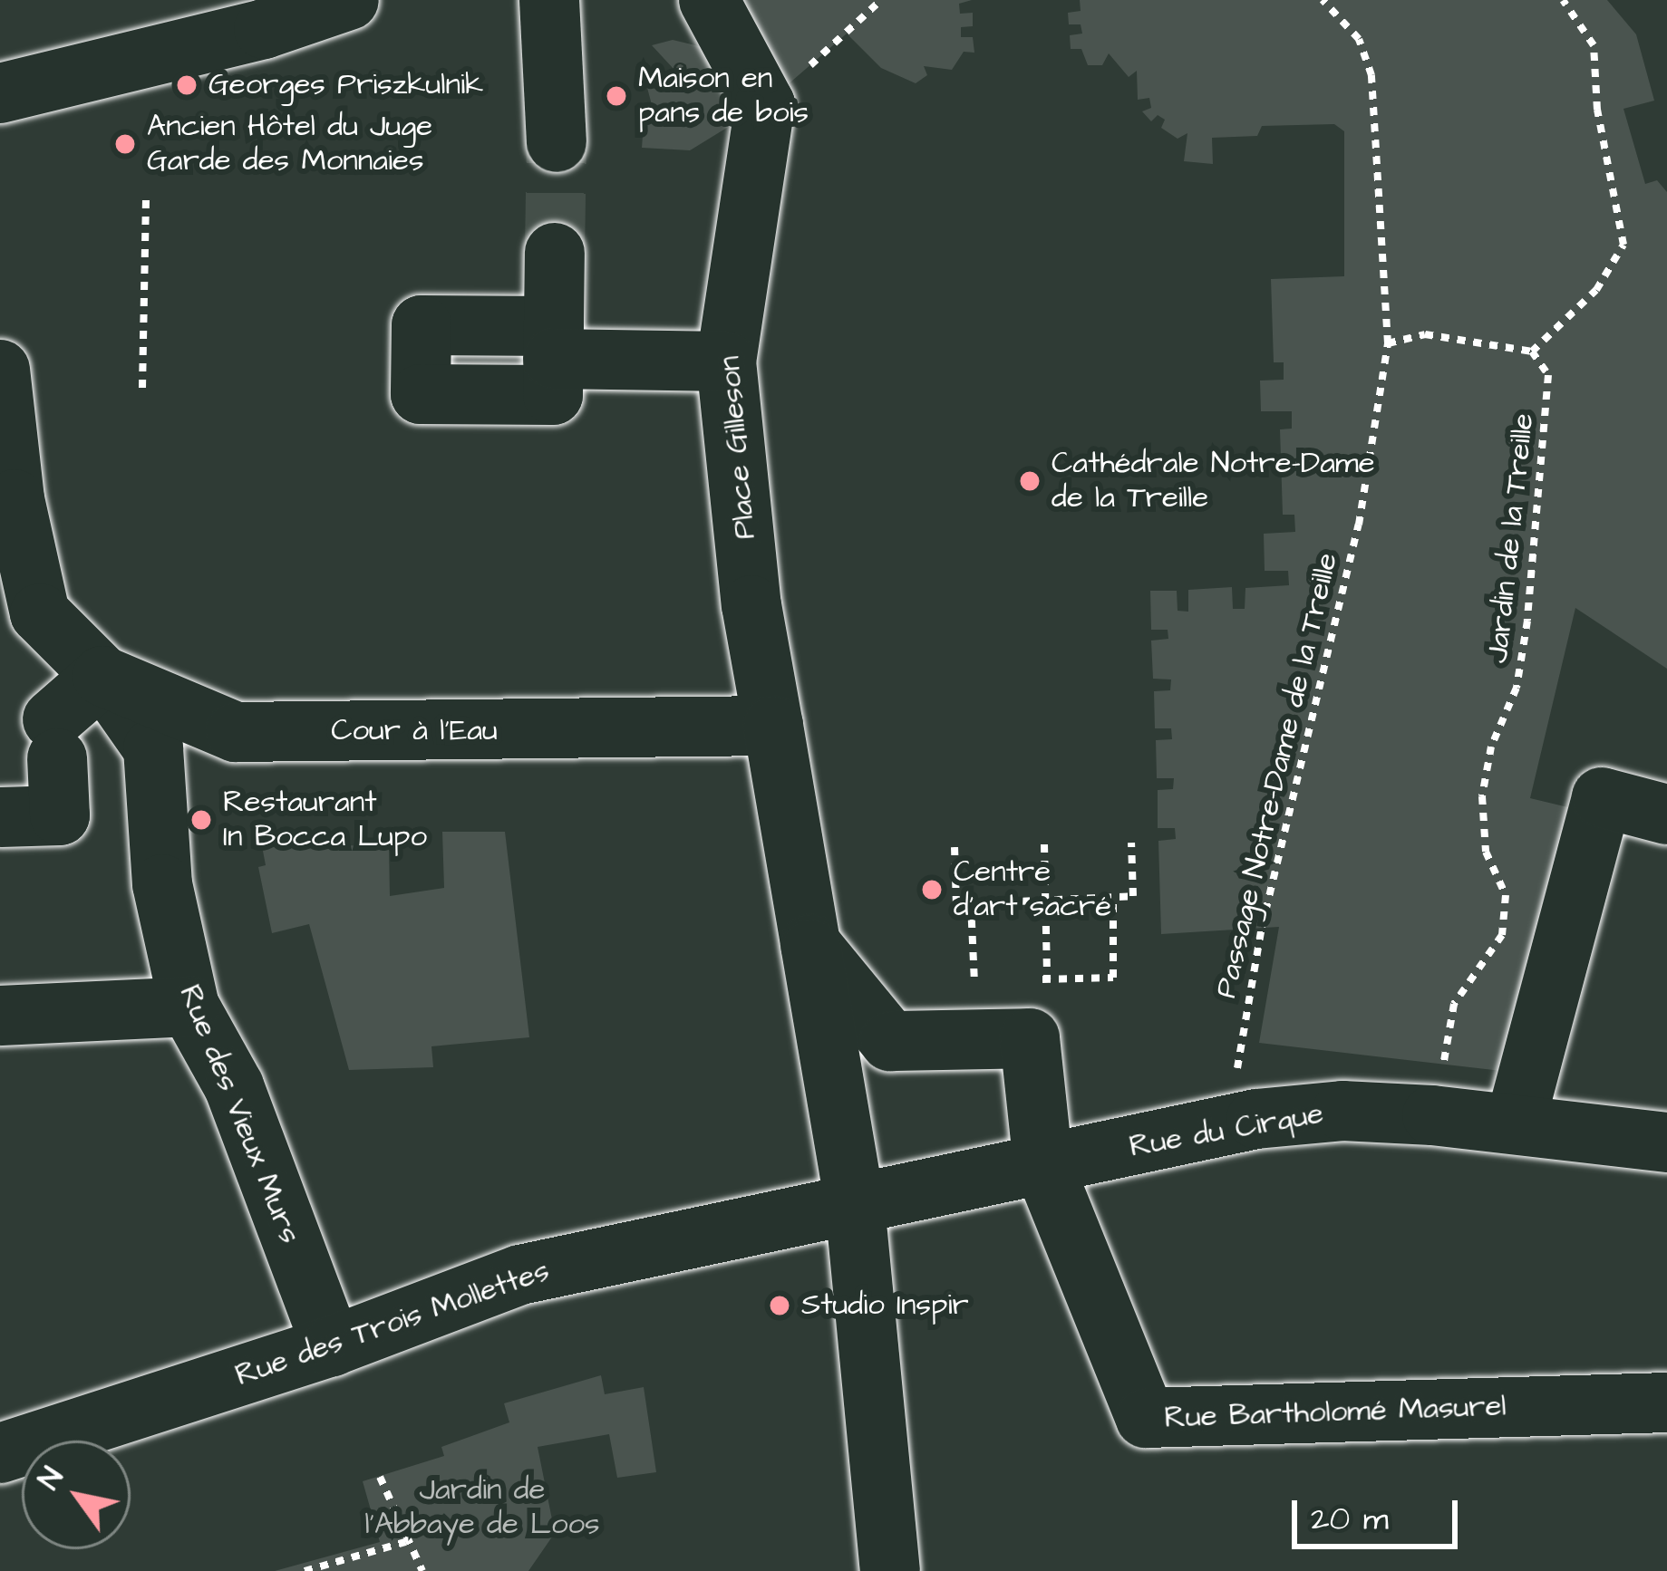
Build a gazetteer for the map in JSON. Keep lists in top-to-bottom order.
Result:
{
  "streets": {
    "street": [
      "Place Gilleson",
      "Cour à l'Eau",
      "Rue des Vieux Murs",
      "Rue du Cirque",
      "Rue des Trois Mollettes",
      "Rue Bartholomé Masurel"
    ],
    "path": ["Jardin de la Treille", "Passage Notre-Dame de la Treille"]
  },
  "crossings": [
    ["Place Gilleson", "Cour à l'Eau"],
    ["Place Gilleson", "Rue du Cirque"],
    ["Place Gilleson", "Rue des Trois Mollettes"],
    ["Place Gilleson", "Rue Bartholomé Masurel"],
    ["Jardin de la Treille", "Rue du Cirque"],
    ["Cour à l'Eau", "Rue des Vieux Murs"],
    ["Passage Notre-Dame de la Treille", "Rue du Cirque"],
    ["Rue des Vieux Murs", "Rue des Trois Mollettes"],
    ["Rue du Cirque", "Rue des Trois Mollettes"],
    ["Rue du Cirque", "Rue Bartholomé Masurel"]
  ],
  "parks": ["Jardin de l'Abbaye de Loos"],
  "places": [
    "Georges Priszkulnik",
    "Maison en pans de bois",
    "Ancien Hôtel du Juge Garde des Monnaies",
    "Cathédrale Notre-Dame de la Treille",
    "Restaurant In Bocca Lupo",
    "Centre d'art sacré",
    "Studio Inspir"
  ],
  "scale_bar": "20 m",
  "north": "top left"
}
